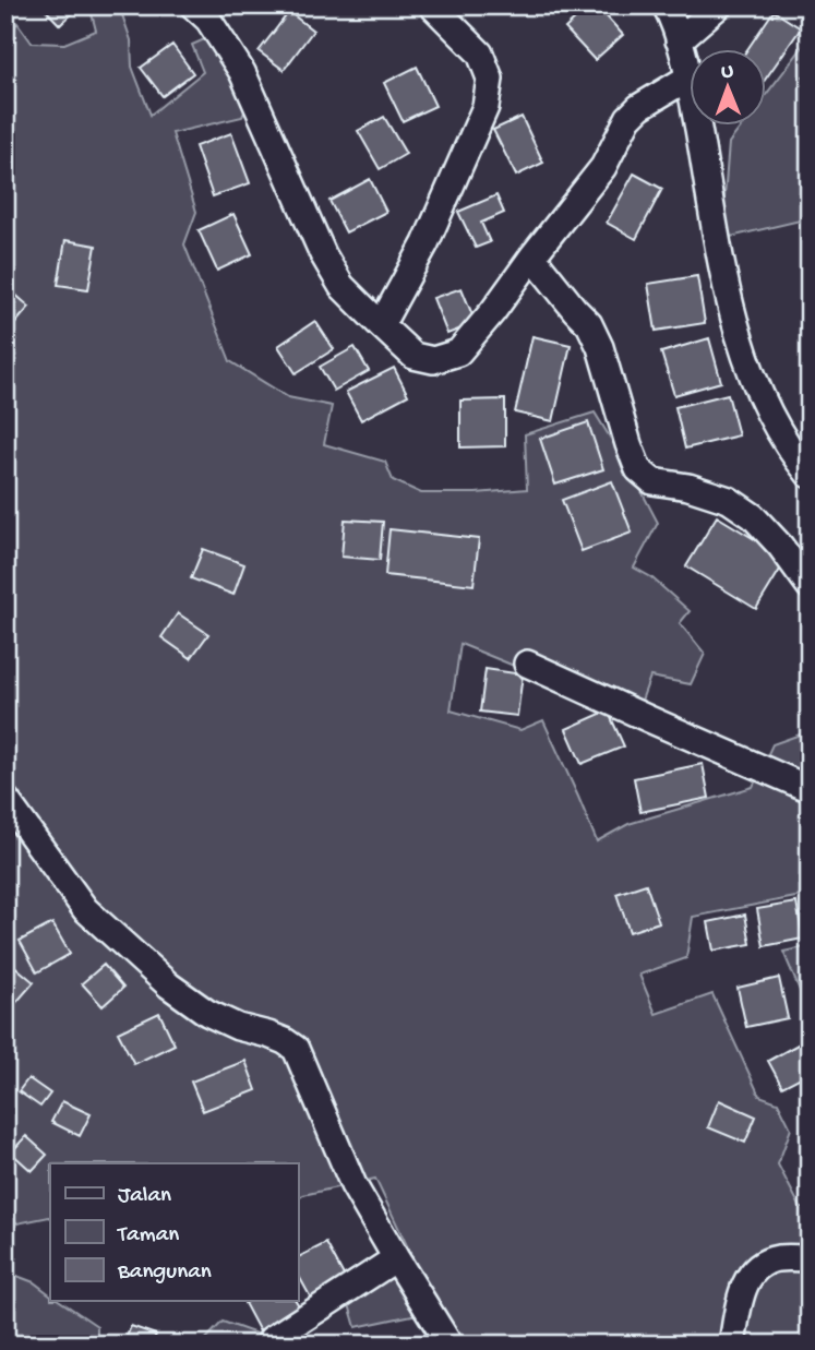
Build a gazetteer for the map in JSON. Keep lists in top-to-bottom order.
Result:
{
  "legend": ["Jalan", "Taman", "Bangunan"],
  "north": "top"
}
